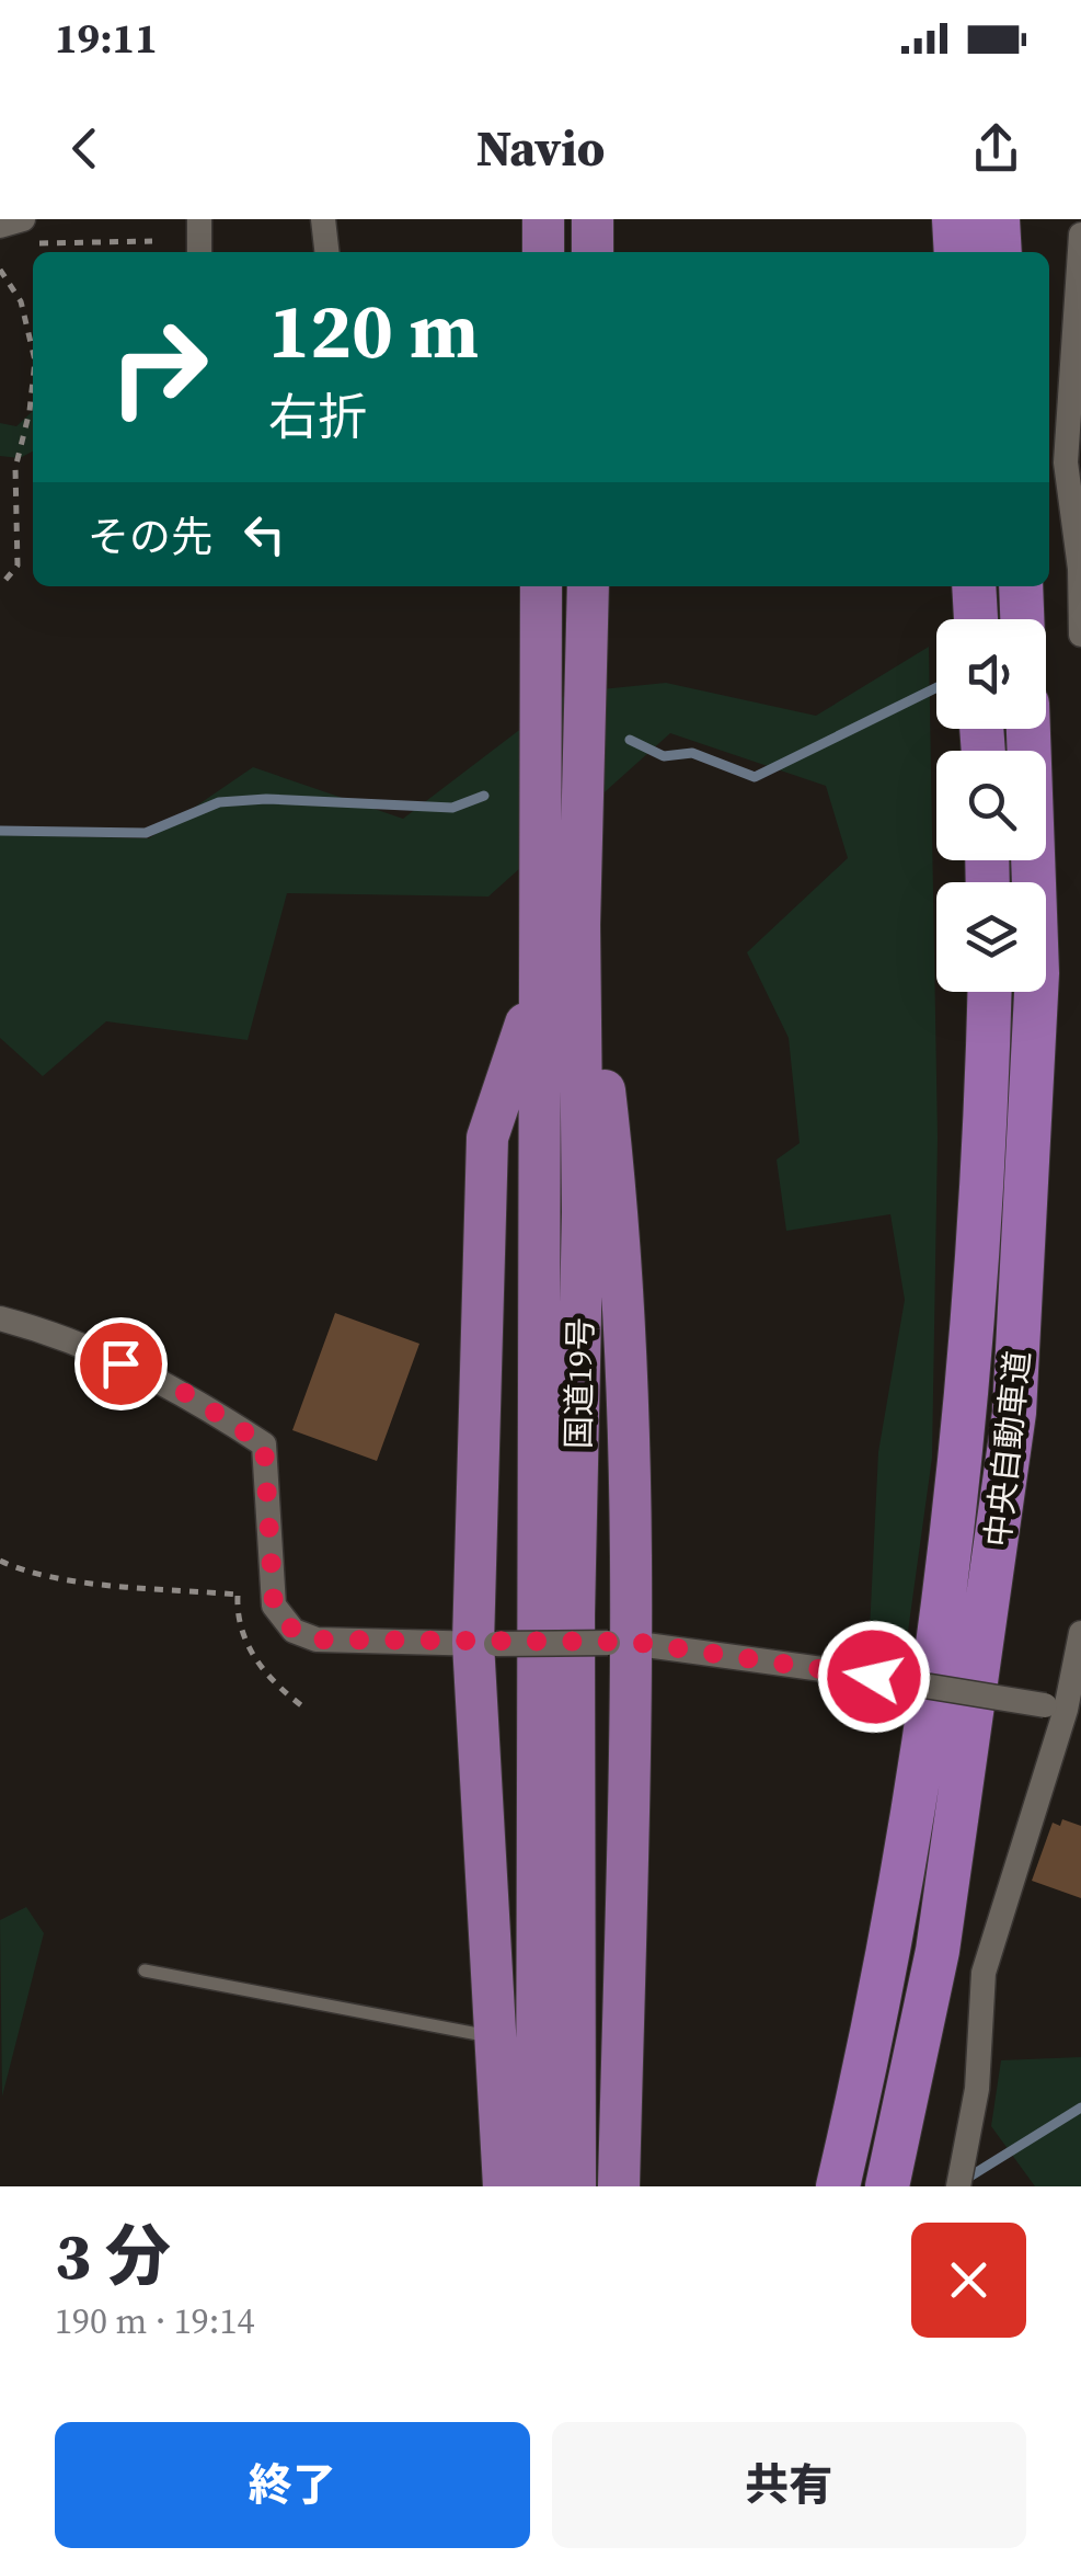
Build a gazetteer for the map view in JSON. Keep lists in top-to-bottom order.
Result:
{
  "streets": {
    "highway": ["国道19号", "中央自動車道"]
  },
  "page": {
    "status": "19:11",
    "header": "Navio",
    "turn": ["120 m", "右折"],
    "then": "その先",
    "heading": ["3 分", "190 m · 19:14"],
    "buttons": ["終了", "共有"]
  }
}
